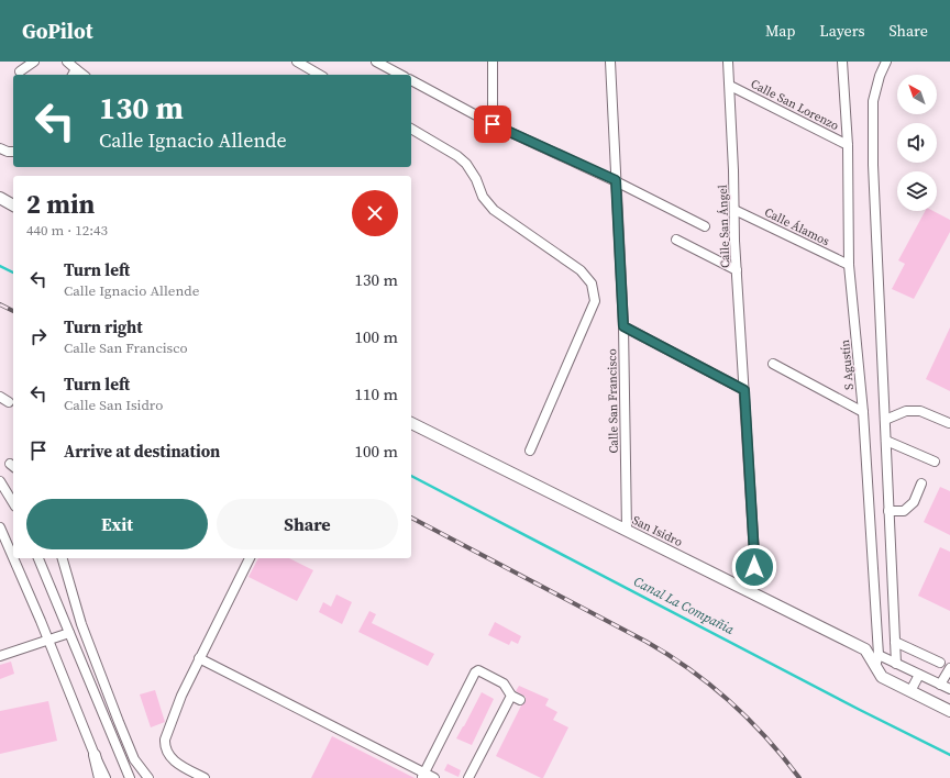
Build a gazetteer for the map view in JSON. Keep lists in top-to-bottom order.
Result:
{
  "streets": {
    "main road": ["San Isidro"],
    "street": [
      "Calle San Lorenzo",
      "Calle San Ángel",
      "Calle Álamos",
      "S Agustín",
      "Calle San Francisco"
    ]
  },
  "crossings": [
    ["Calle San Lorenzo", "Calle San Ángel"],
    ["Calle San Lorenzo", "S Agustín"],
    ["Calle San Ángel", "Calle Álamos"],
    ["Calle San Ángel", "San Isidro"],
    ["Calle Álamos", "S Agustín"],
    ["S Agustín", "San Isidro"],
    ["Calle San Francisco", "San Isidro"]
  ],
  "water": ["Canal La Compañia"],
  "north": "top left",
  "page": {
    "header": "GoPilot",
    "nav": ["Map", "Layers", "Share"],
    "turn": ["130 m", "Calle Ignacio Allende"],
    "heading": ["2 min", "440 m · 12:43"],
    "list": [
      {
        "name": "Turn left",
        "note": "Calle Ignacio Allende",
        "value": "130 m"
      },
      {
        "name": "Turn right",
        "note": "Calle San Francisco",
        "value": "100 m"
      },
      {
        "name": "Turn left",
        "note": "Calle San Isidro",
        "value": "110 m"
      },
      {
        "name": "Arrive at destination",
        "value": "100 m"
      }
    ],
    "buttons": ["Exit", "Share"]
  }
}
